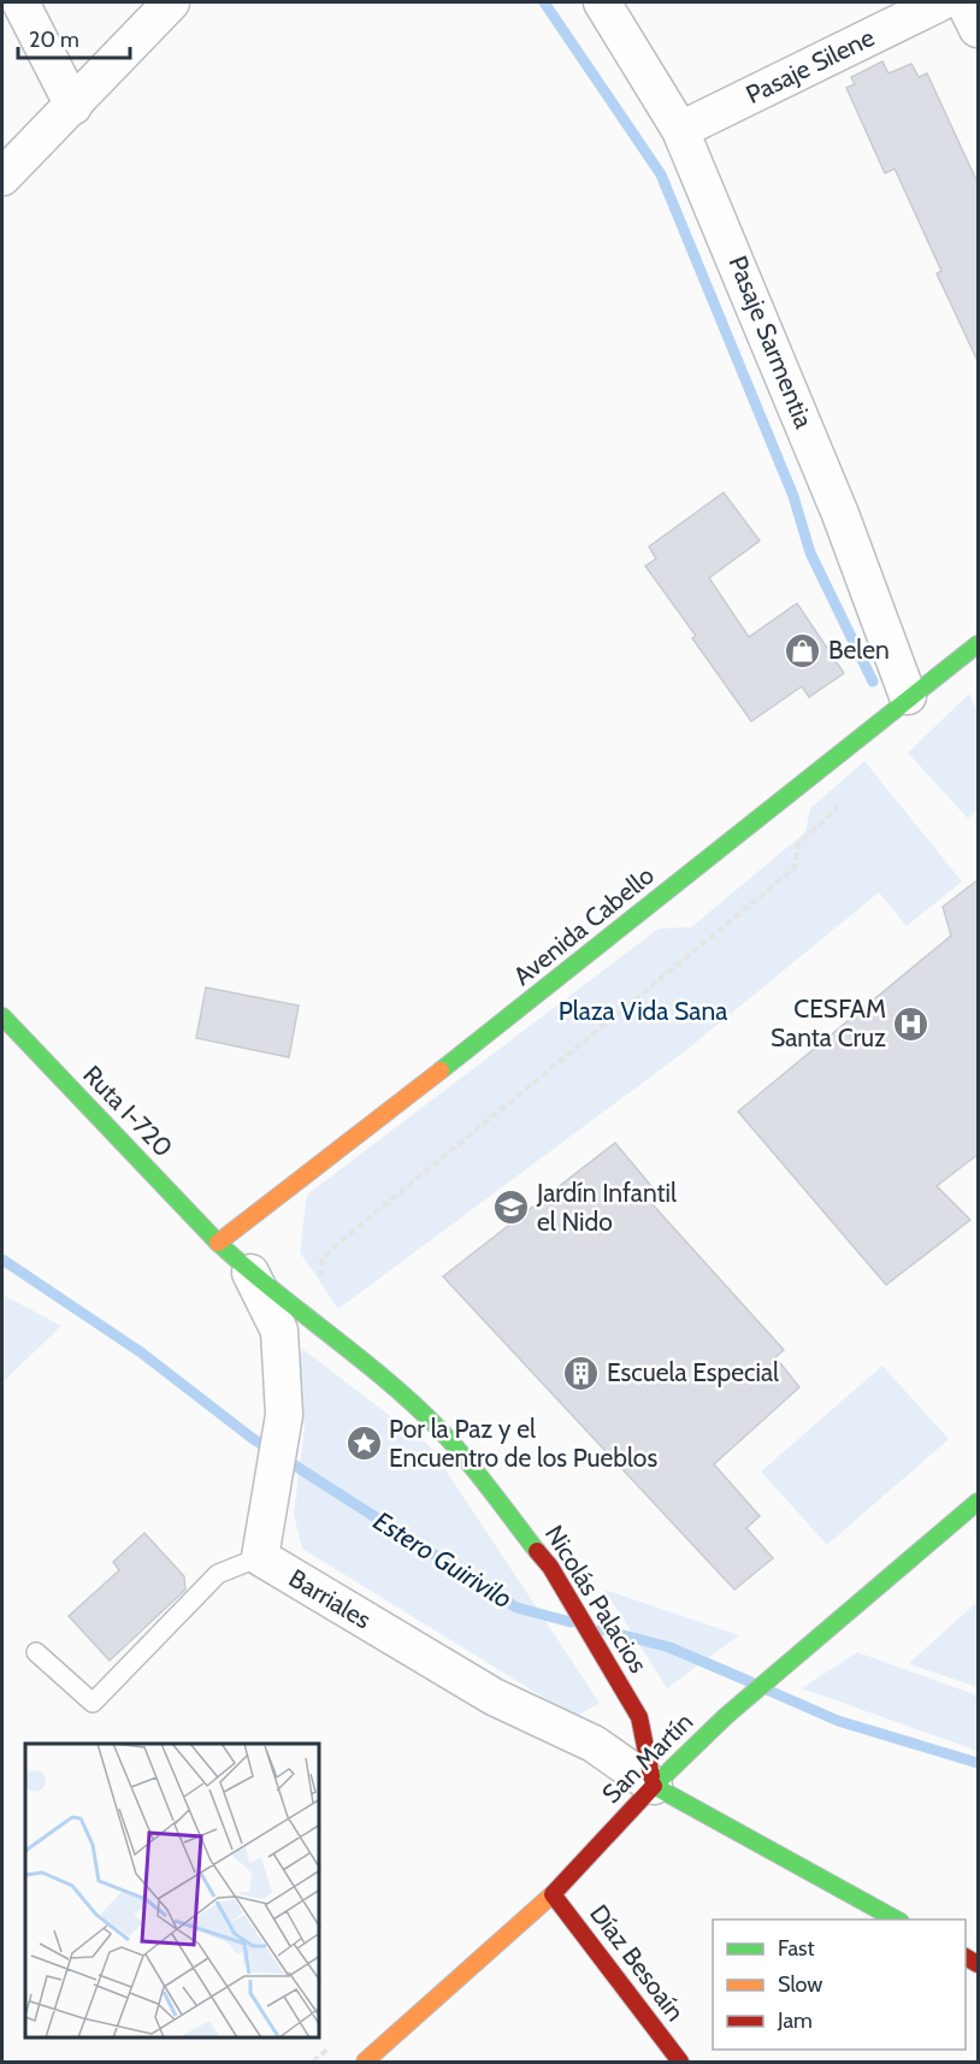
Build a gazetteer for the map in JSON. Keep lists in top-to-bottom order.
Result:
{
  "streets": {
    "main road": [
      "Avenida Cabello",
      "Ruta I-720",
      "Nicolás Palacios",
      "San Martín",
      "Díaz Besoaín"
    ],
    "street": ["Pasaje Silene", "Pasaje Sarmentia", "Barriales"]
  },
  "crossings": [
    ["Pasaje Silene", "Pasaje Sarmentia"],
    ["Pasaje Sarmentia", "Avenida Cabello"],
    ["Avenida Cabello", "Ruta I-720"],
    ["Avenida Cabello", "Nicolás Palacios"],
    ["Ruta I-720", "Nicolás Palacios"],
    ["Barriales", "Nicolás Palacios"],
    ["Barriales", "San Martín"],
    ["Nicolás Palacios", "San Martín"],
    ["San Martín", "Díaz Besoaín"]
  ],
  "water": ["Estero Guirivilo"],
  "parks": ["Plaza Vida Sana"],
  "places": {
    "shop": ["Belen"],
    "hospital": ["CESFAM Santa Cruz"],
    "school or university": ["Jardín Infantil el Nido"],
    "building": ["Escuela Especial"],
    "place": ["Por la Paz y el Encuentro de los Pueblos"]
  },
  "legend": ["Fast", "Slow", "Jam"],
  "scale_bar": "20 m"
}
